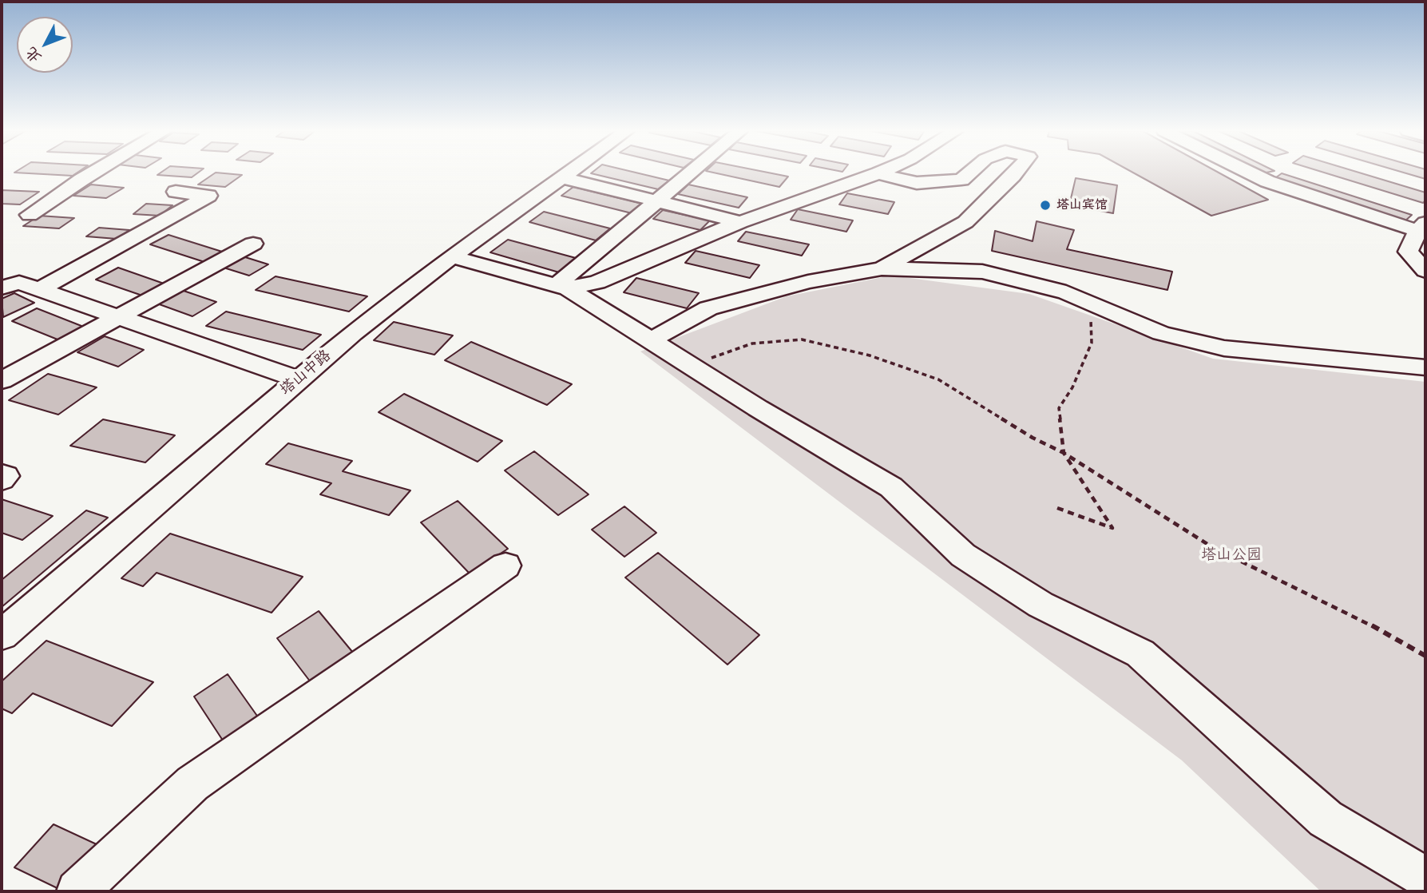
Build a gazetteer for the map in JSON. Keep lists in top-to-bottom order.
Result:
{
  "streets": {
    "street": ["塔山中路"]
  },
  "parks": ["塔山公园"],
  "places": ["塔山宾馆"],
  "north": "bottom left"
}
